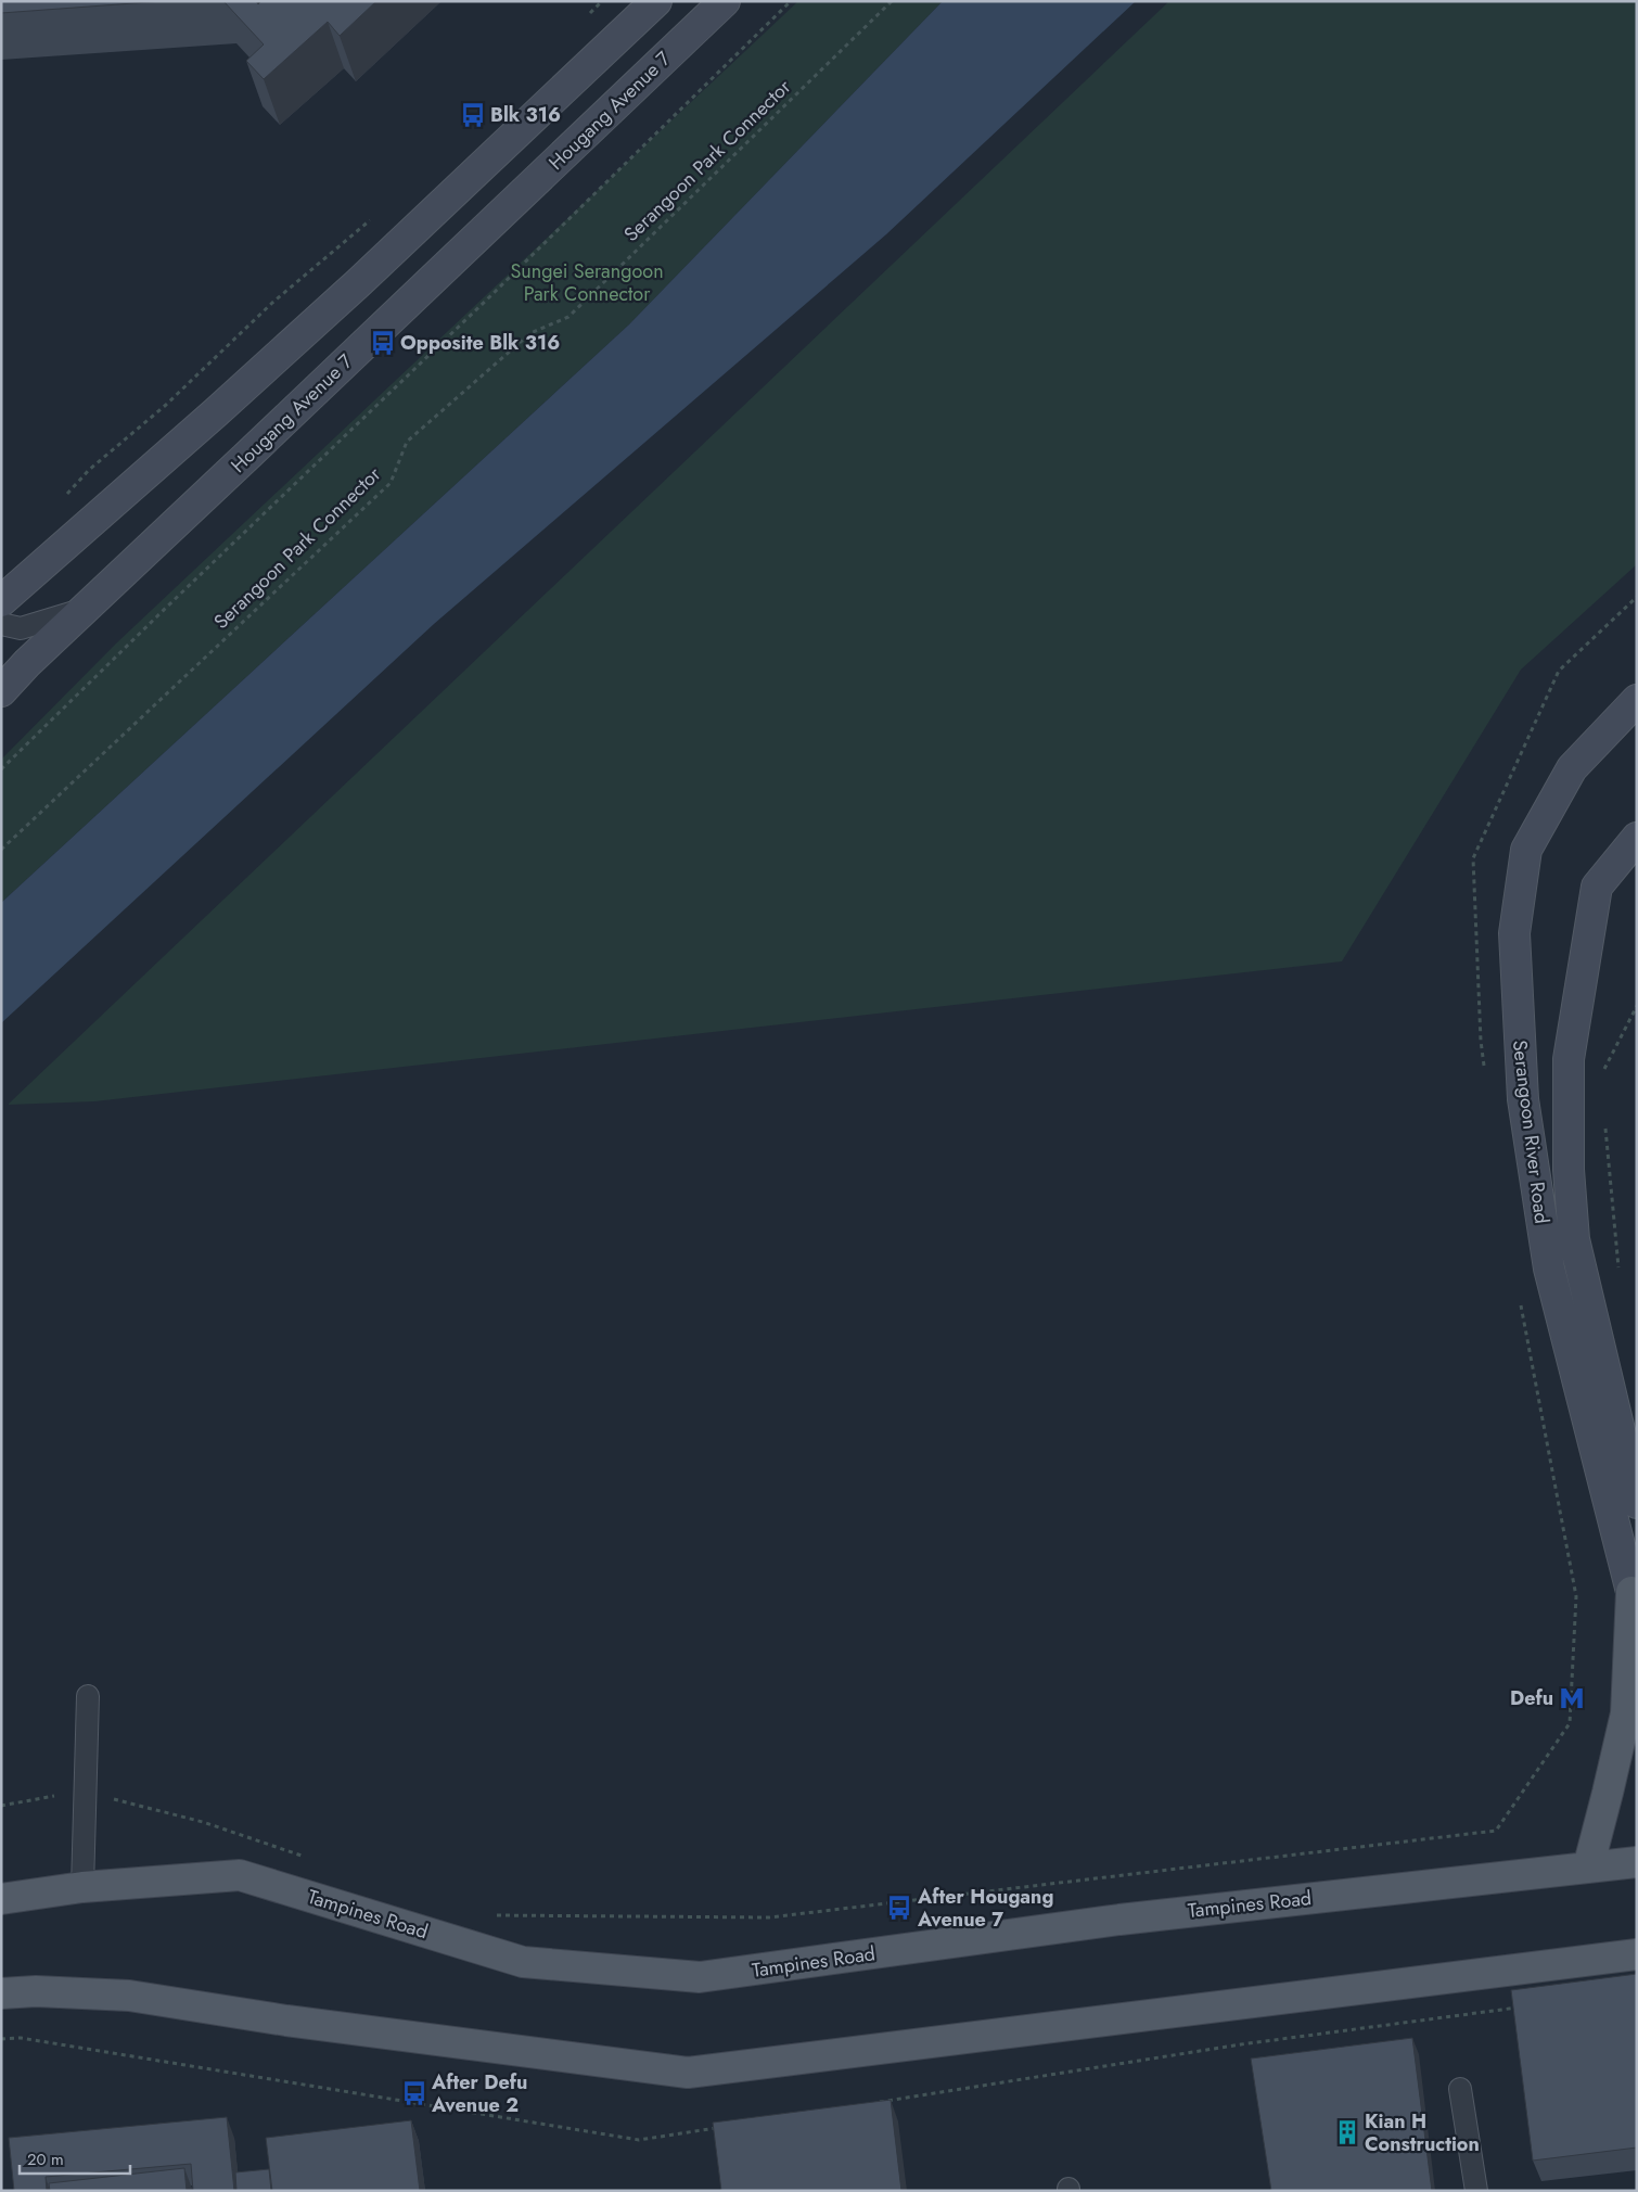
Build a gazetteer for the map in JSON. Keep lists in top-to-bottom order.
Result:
{
  "streets": {
    "main road": ["Hougang Avenue 7", "Serangoon River Road", "Tampines Road"],
    "path": ["Serangoon Park Connector"]
  },
  "crossings": [
    ["Serangoon River Road", "Tampines Road"]
  ],
  "parks": ["Sungei Serangoon Park Connector"],
  "places": {
    "bus stop": [
      "Blk 316",
      "Opposite Blk 316",
      "After Hougang Avenue 7",
      "After Defu Avenue 2"
    ],
    "metro station": ["Defu"],
    "building": ["Kian H Construction"]
  },
  "scale_bar": "20 m"
}
